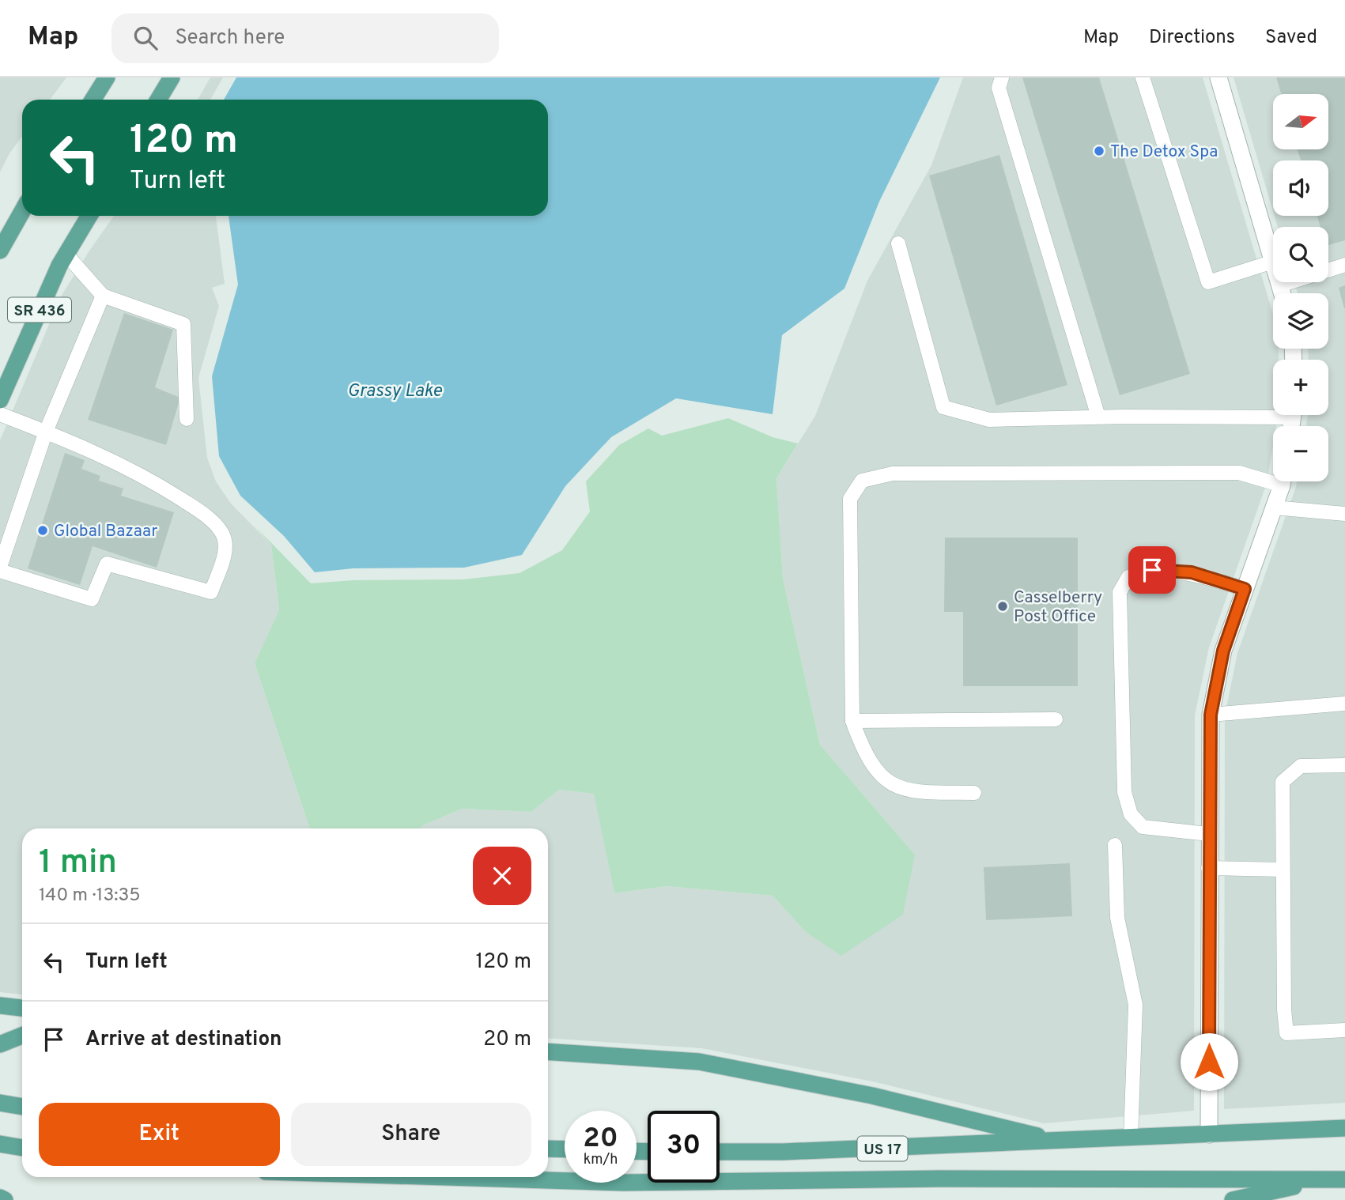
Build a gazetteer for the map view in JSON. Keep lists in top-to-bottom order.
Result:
{
  "streets": {
    "main road": ["SR 436", "US 17"]
  },
  "water": ["Grassy Lake"],
  "places": ["The Detox Spa", "Global Bazaar", "Casselberry Post Office"],
  "north": "right",
  "page": {
    "header": "Map",
    "search": "Search here",
    "nav": ["Map", "Directions", "Saved"],
    "map_buttons": ["+", "−"],
    "turn": ["120 m", "Turn left"],
    "heading": ["1 min", "140 m · 13:35"],
    "list": [
      {
        "name": "Turn left",
        "value": "120 m"
      },
      {
        "name": "Arrive at destination",
        "value": "20 m"
      }
    ],
    "buttons": ["Exit", "Share"],
    "speed": "20 km/h",
    "limit": "30"
  }
}
